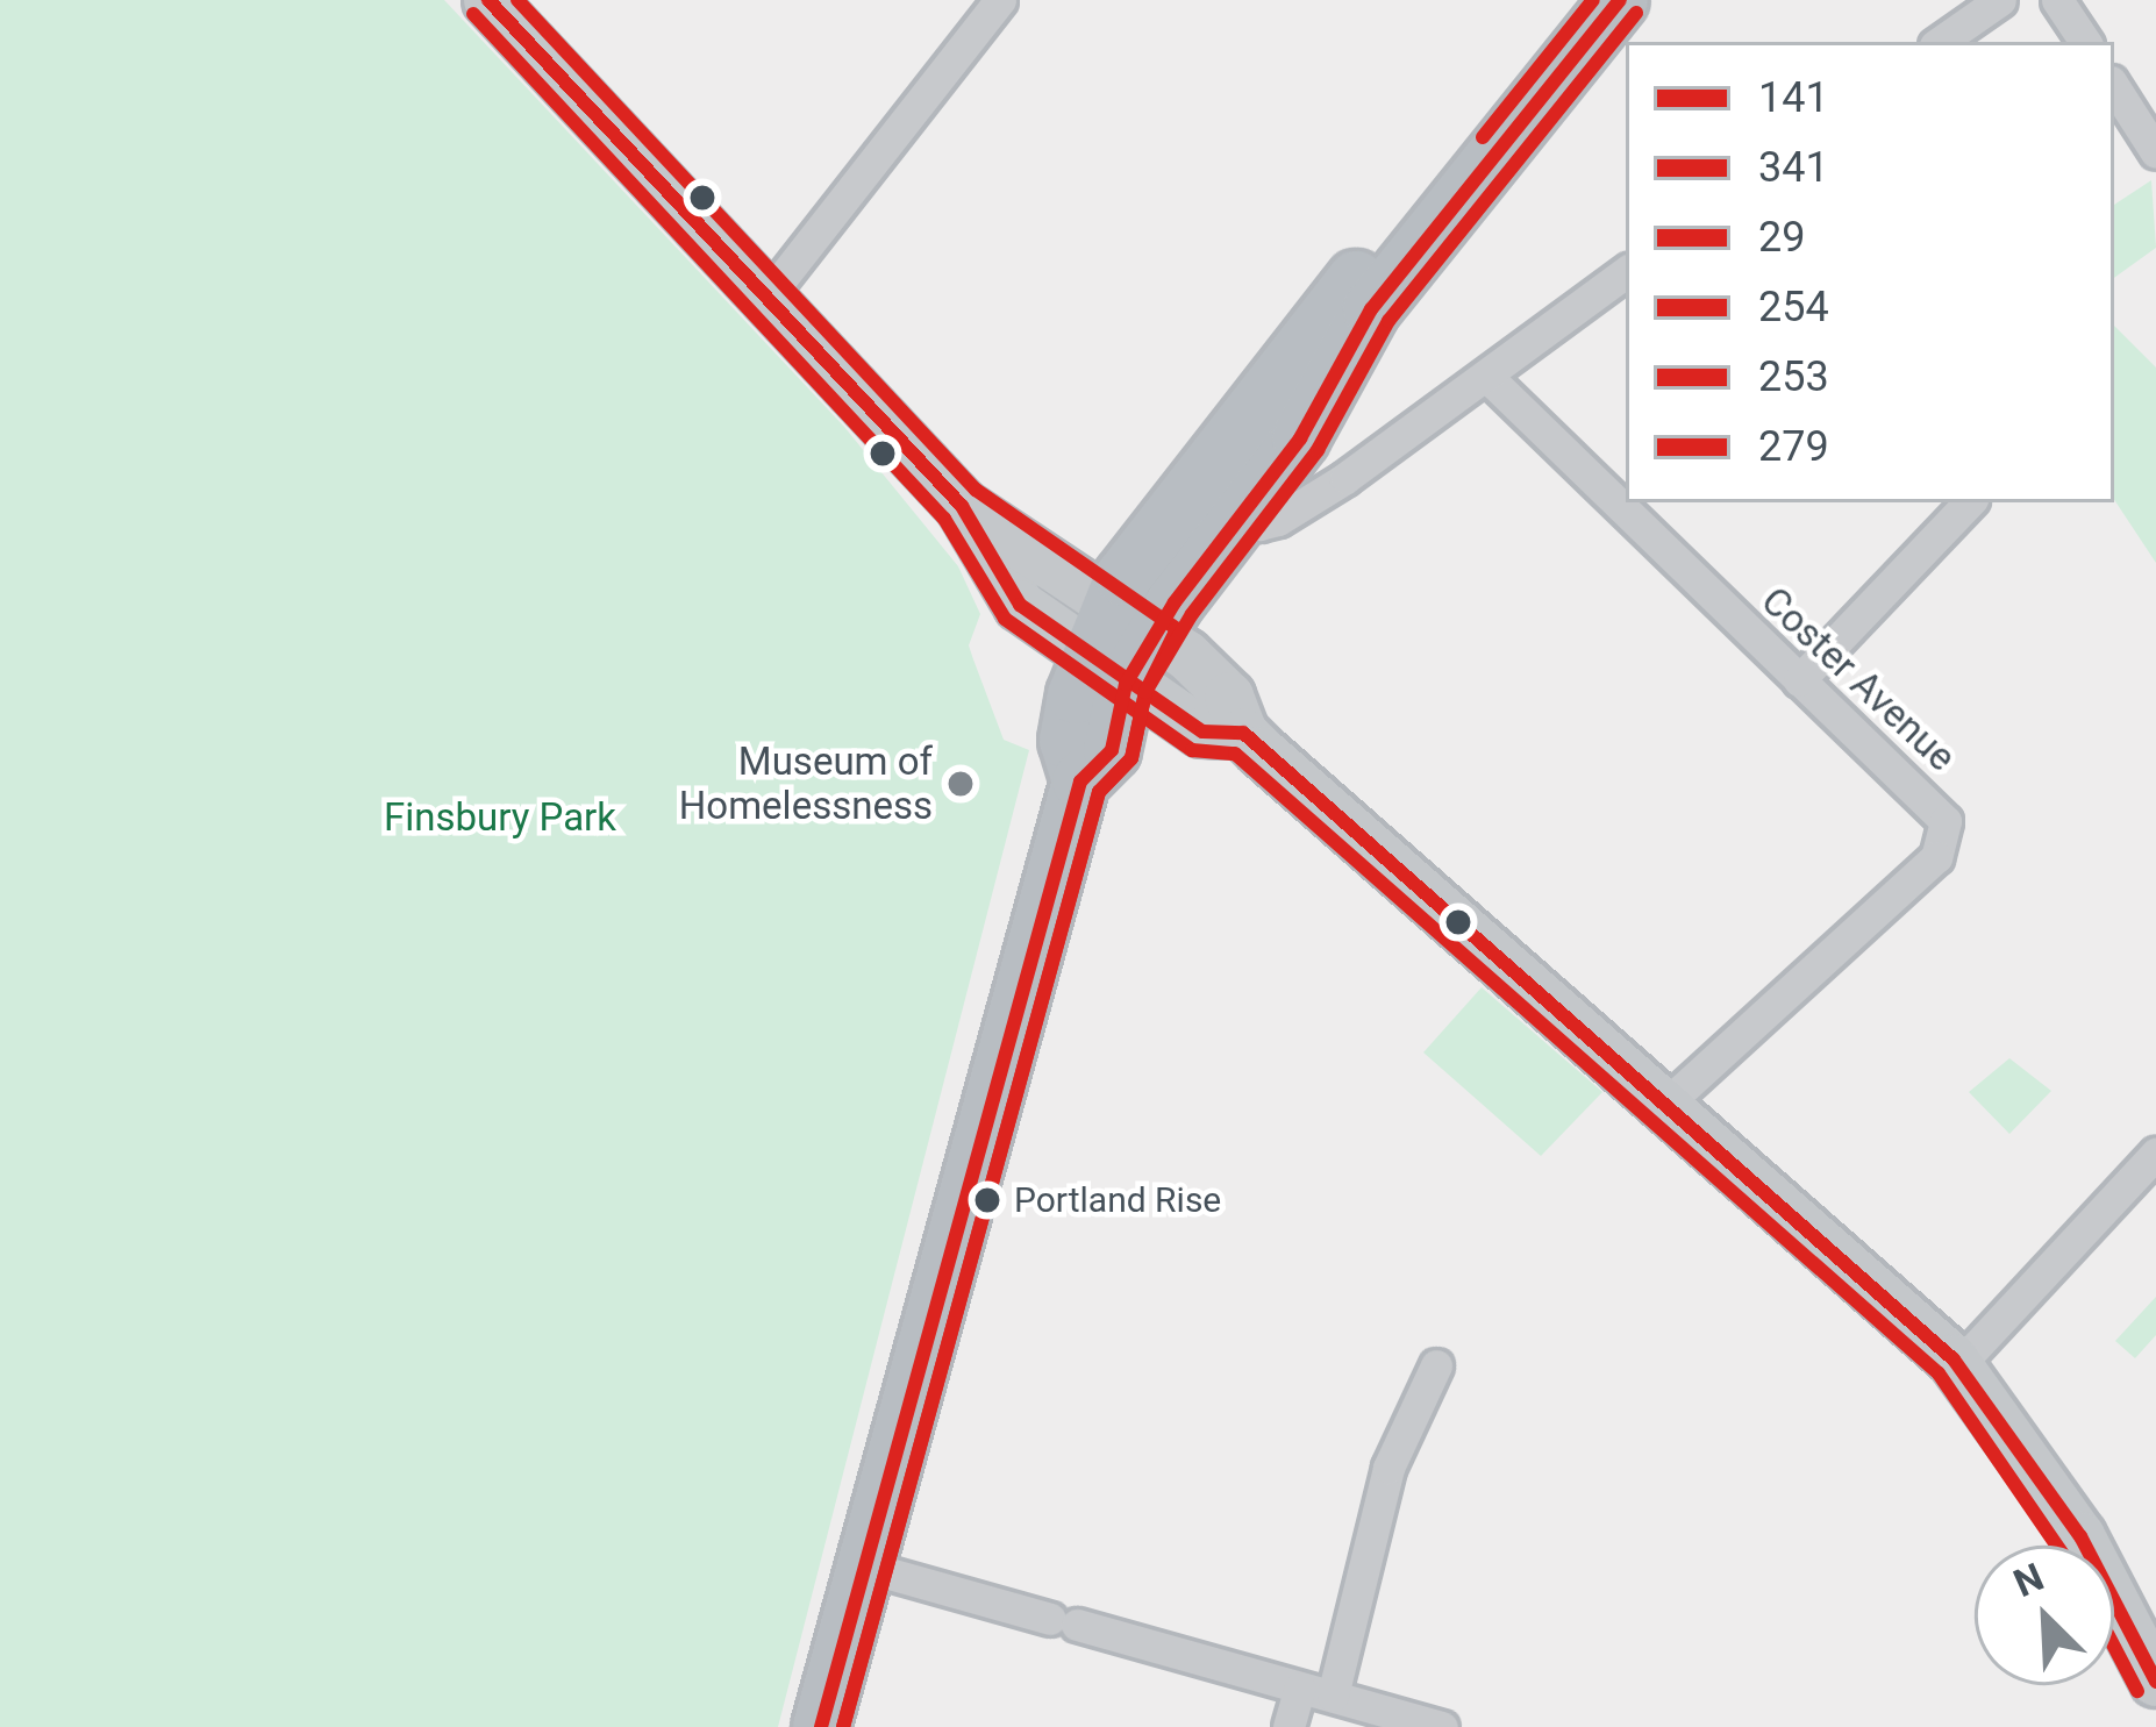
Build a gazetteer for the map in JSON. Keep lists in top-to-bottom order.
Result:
{
  "streets": {
    "street": ["Coster Avenue"]
  },
  "parks": ["Finsbury Park"],
  "places": ["Museum of Homelessness", "Portland Rise"],
  "lines": [
    "transit line 141",
    "transit line 29",
    "transit line 254",
    "transit line 279",
    "transit line 253",
    "transit line 341"
  ],
  "legend": [
    "141",
    "341",
    "29",
    "254",
    "253",
    "279"
  ],
  "north": "top left"
}
